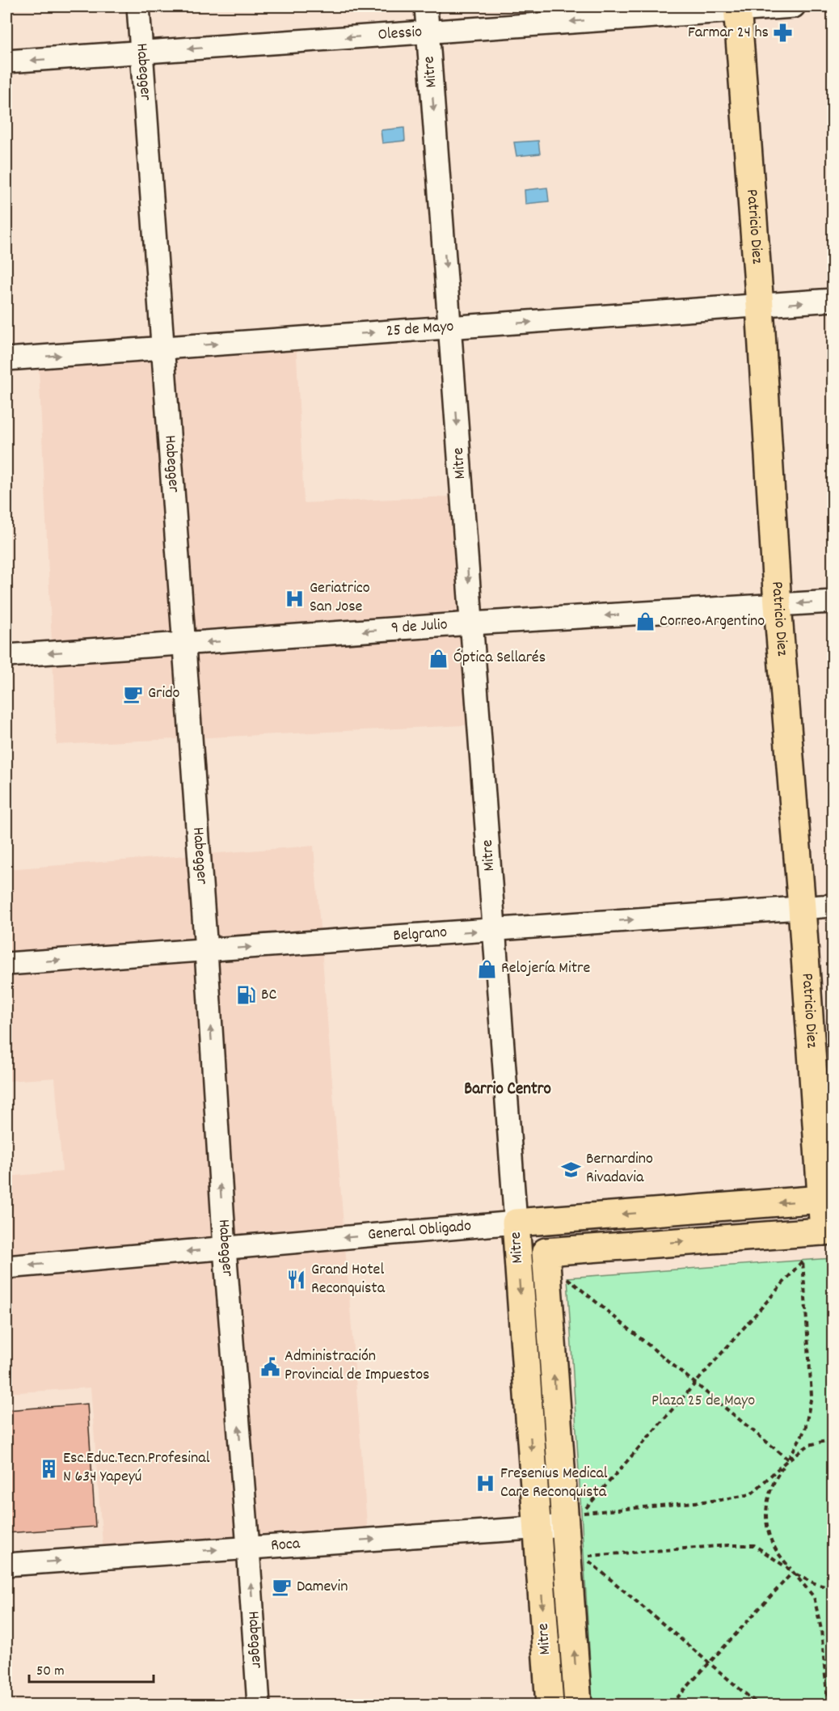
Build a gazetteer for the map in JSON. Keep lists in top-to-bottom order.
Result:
{
  "streets": {
    "main road": ["Mitre", "Patricio Diez", "General Obligado"],
    "street": [
      "Olessio",
      "Habegger",
      "25 de Mayo",
      "9 de Julio",
      "Belgrano",
      "Roca"
    ]
  },
  "crossings": [
    ["Olessio", "Habegger"],
    ["Olessio", "Mitre"],
    ["Olessio", "Patricio Diez"],
    ["Habegger", "25 de Mayo"],
    ["Habegger", "9 de Julio"],
    ["Habegger", "Belgrano"],
    ["Habegger", "General Obligado"],
    ["Habegger", "Roca"],
    ["Mitre", "Patricio Diez"],
    ["Mitre", "25 de Mayo"],
    ["Mitre", "9 de Julio"],
    ["Mitre", "Belgrano"],
    ["Mitre", "General Obligado"],
    ["Mitre", "Roca"],
    ["Patricio Diez", "25 de Mayo"],
    ["Patricio Diez", "9 de Julio"],
    ["Patricio Diez", "Belgrano"],
    ["Patricio Diez", "General Obligado"]
  ],
  "one_way": [
    "Olessio",
    "Habegger",
    "25 de Mayo",
    "9 de Julio",
    "Belgrano",
    "General Obligado",
    "Roca"
  ],
  "districts": ["Barrio Centro"],
  "parks": ["Plaza 25 de Mayo"],
  "places": {
    "pharmacy": ["Farmar 24 hs"],
    "hospital": ["Geriatrico San Jose", "Fresenius Medical Care Reconquista"],
    "shop": ["Correo Argentino", "Óptica Sellarés", "Relojería Mitre"],
    "cafe": ["Grido", "Damevin"],
    "fuel station": ["BC"],
    "school or university": ["Bernardino Rivadavia"],
    "restaurant": ["Grand Hotel Reconquista"],
    "public building": ["Administración Provincial de Impuestos"],
    "building": ["Esc.Educ.Tecn.Profesinal N 634 Yapeyú"]
  },
  "scale_bar": "50 m"
}
